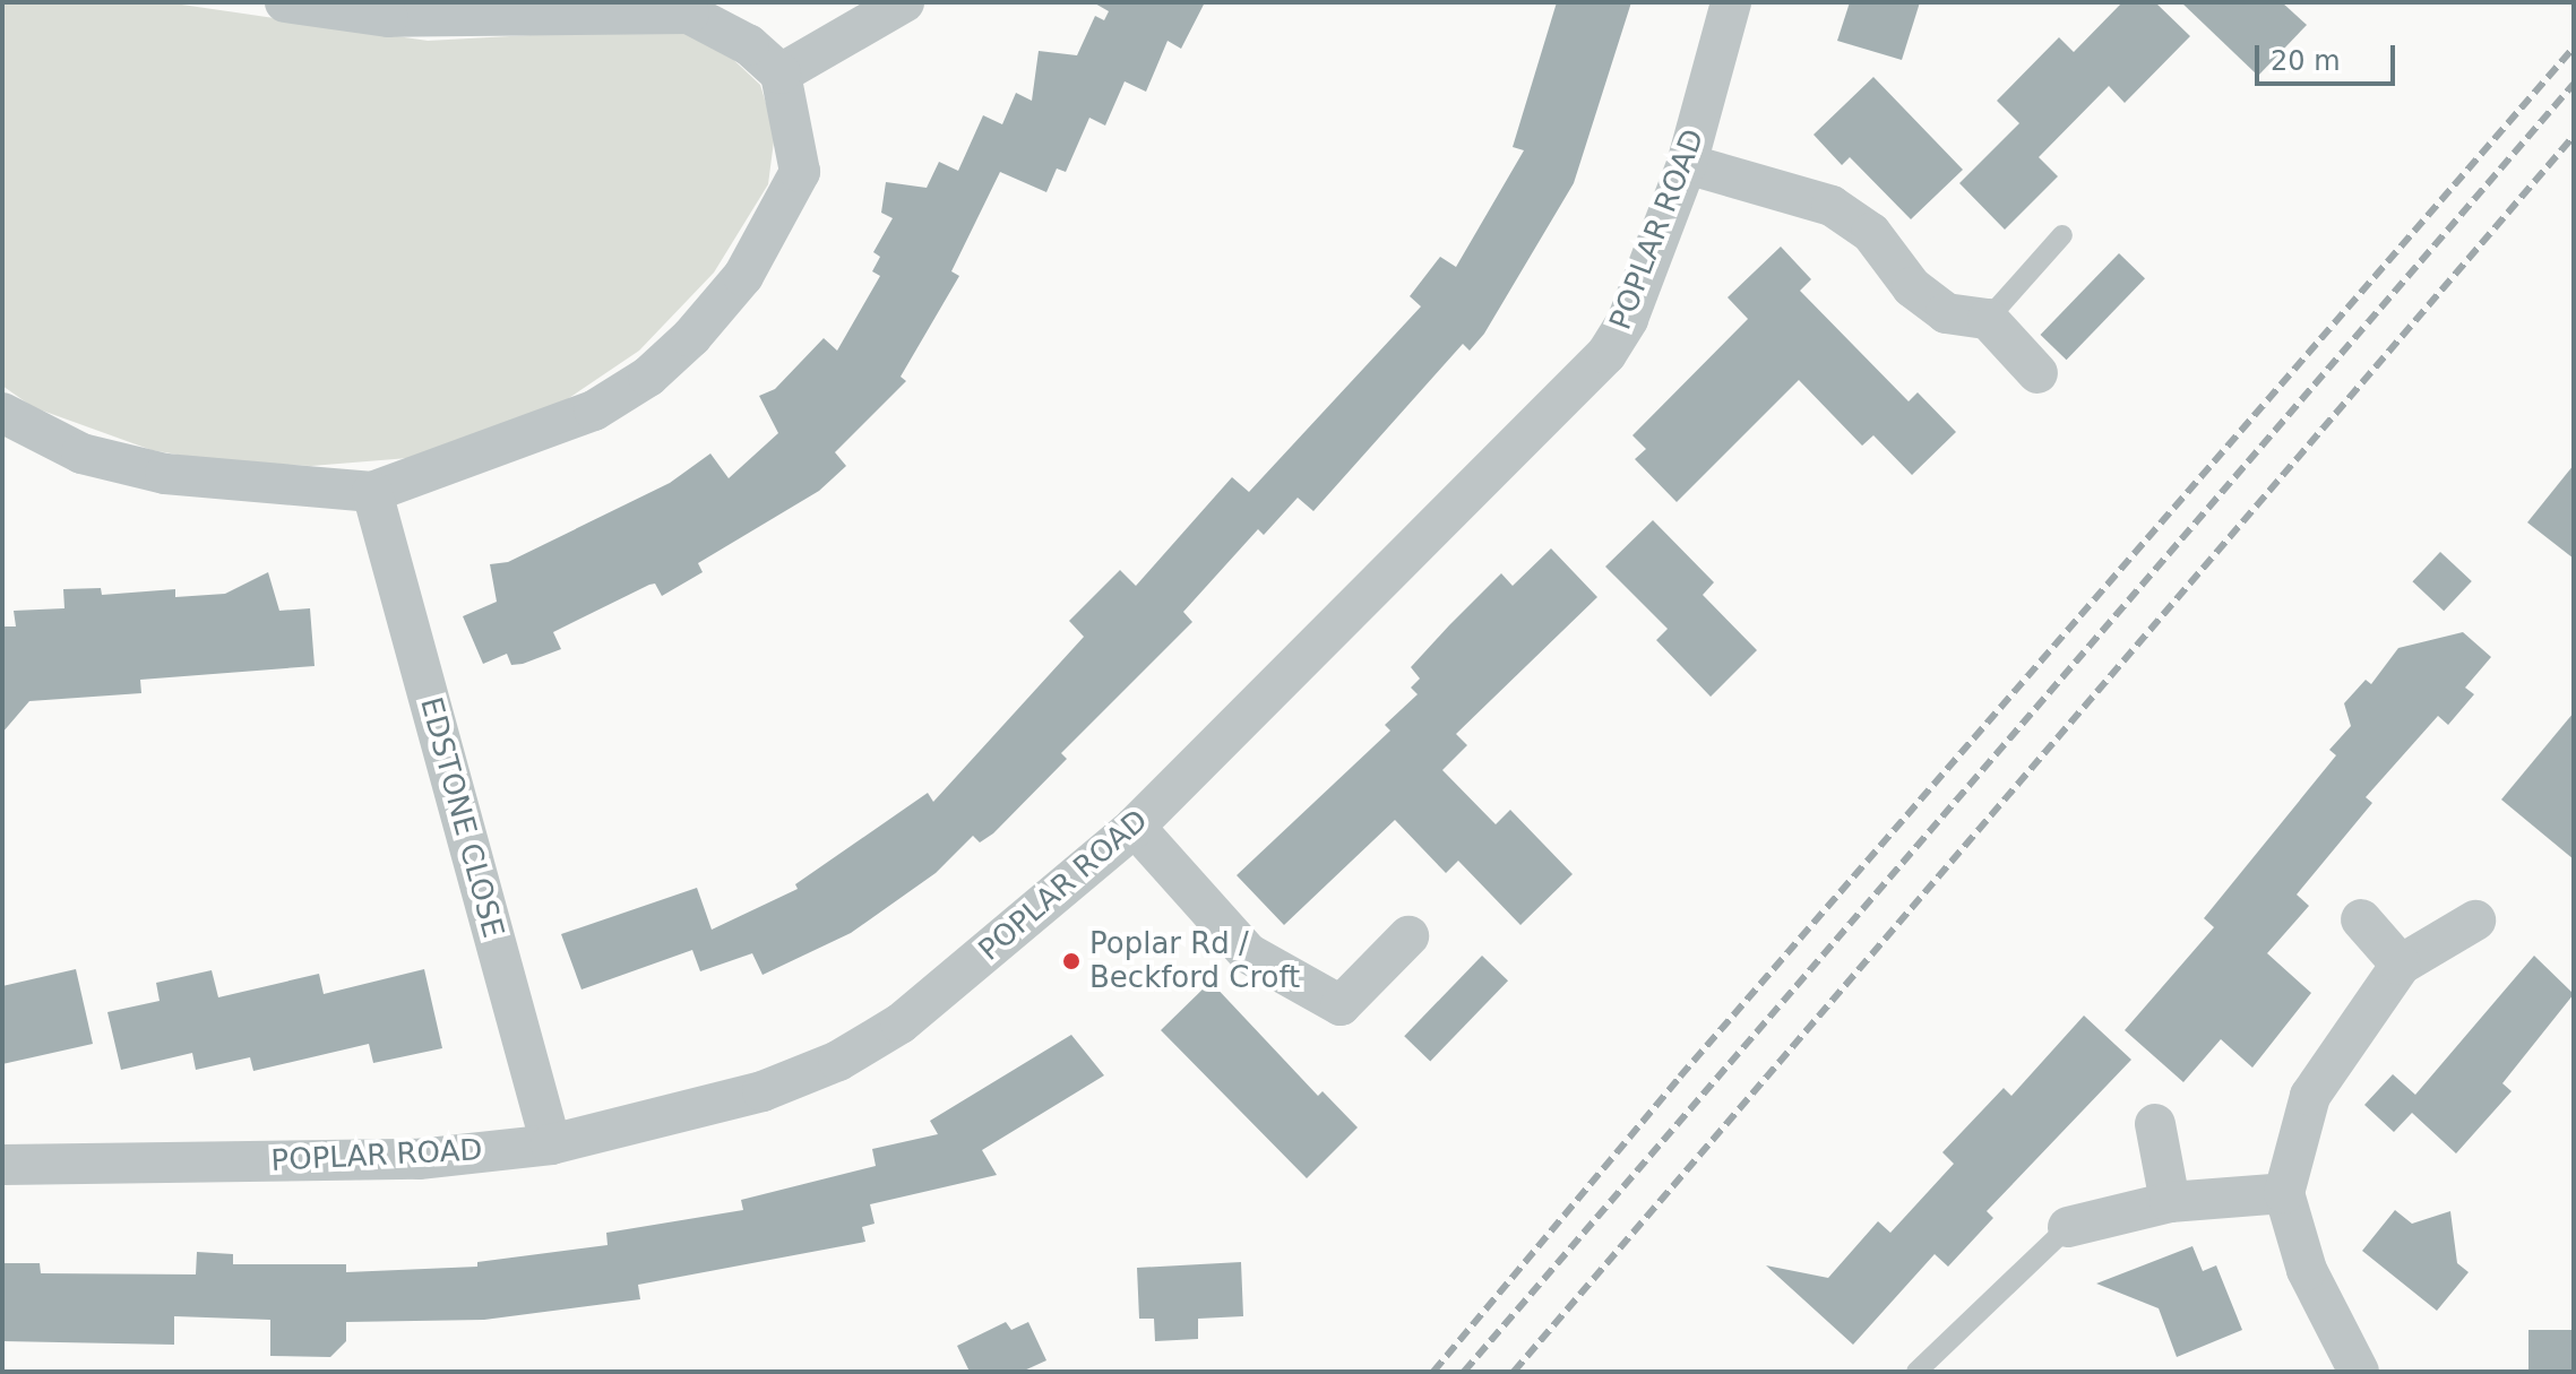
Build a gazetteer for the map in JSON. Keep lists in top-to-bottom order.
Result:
{
  "streets": {
    "street": ["POPLAR ROAD", "EDSTONE CLOSE"]
  },
  "crossings": [
    ["POPLAR ROAD", "EDSTONE CLOSE"]
  ],
  "places": ["Poplar Rd / Beckford Croft"],
  "scale_bar": "20 m"
}
